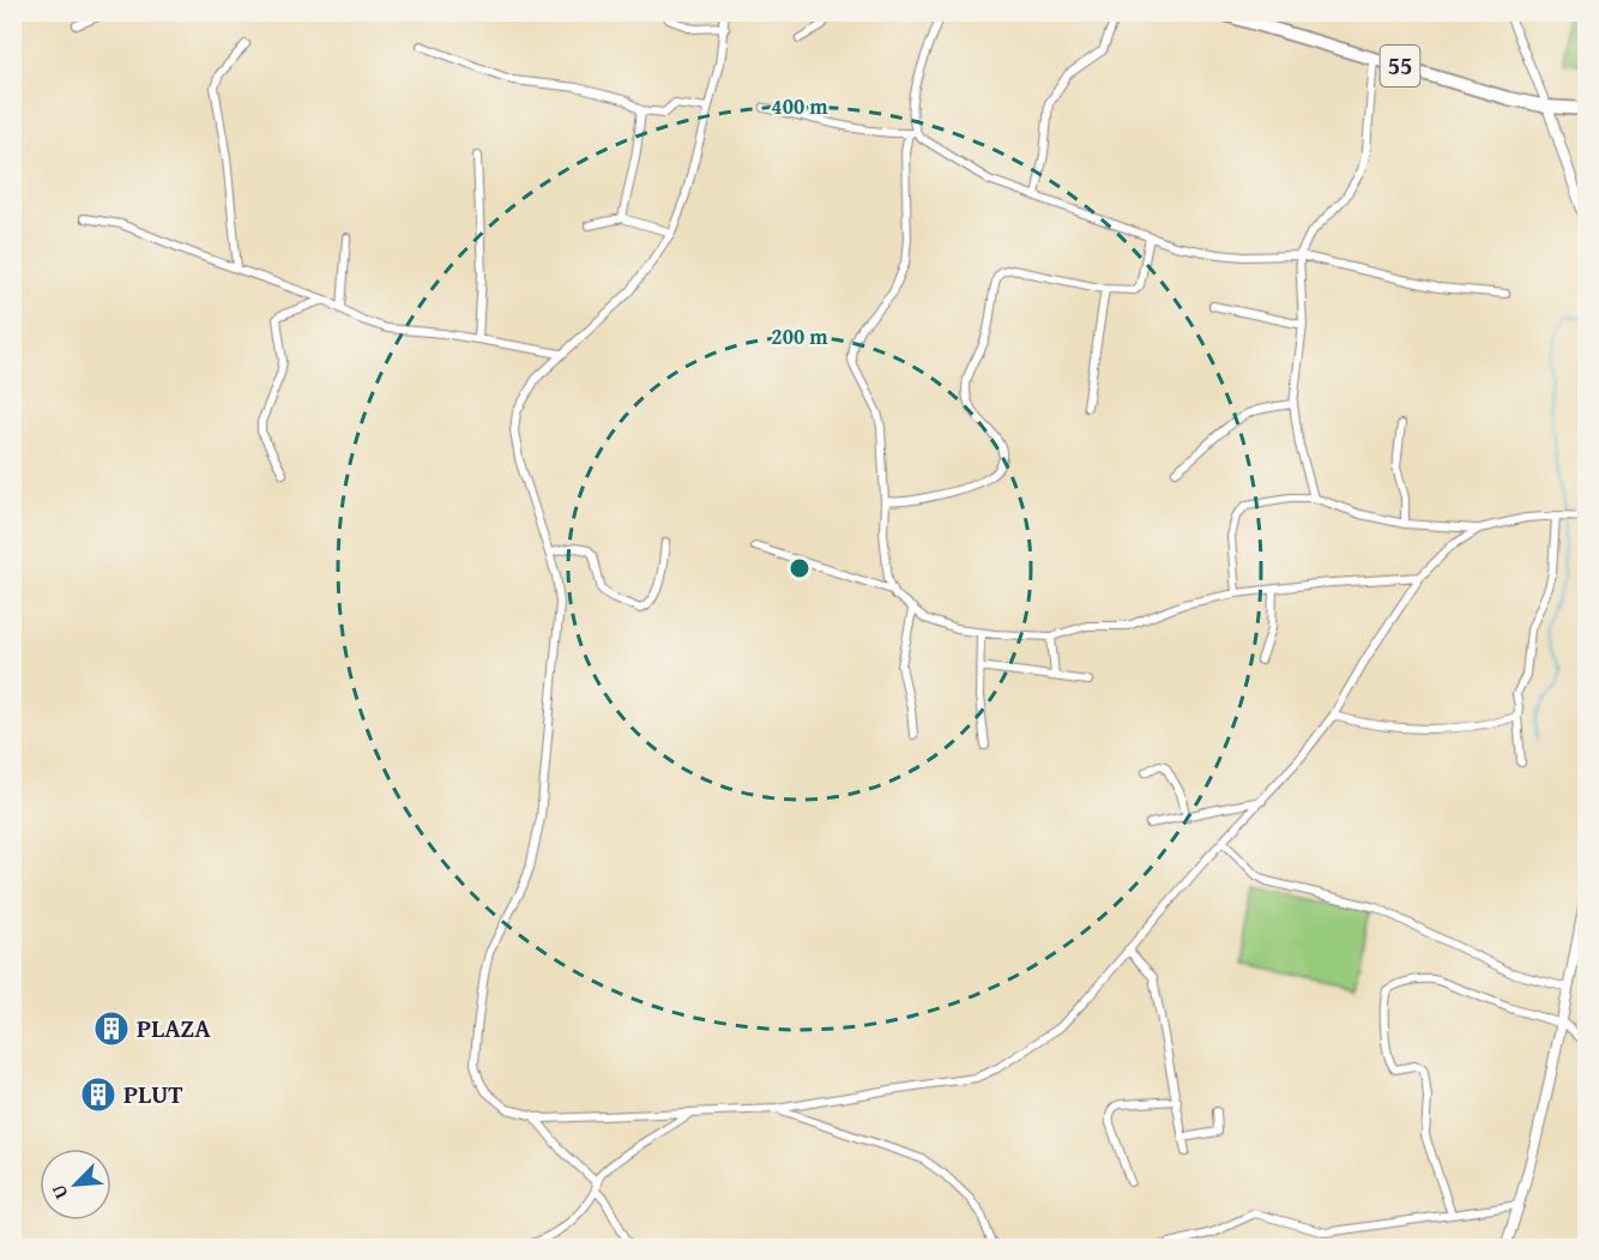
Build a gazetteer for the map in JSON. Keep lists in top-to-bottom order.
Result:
{
  "streets": {
    "highway": ["55"]
  },
  "places": {
    "building": ["PLAZA", "PLUT"]
  },
  "north": "bottom left",
  "rings": ["400 m", "200 m"]
}
